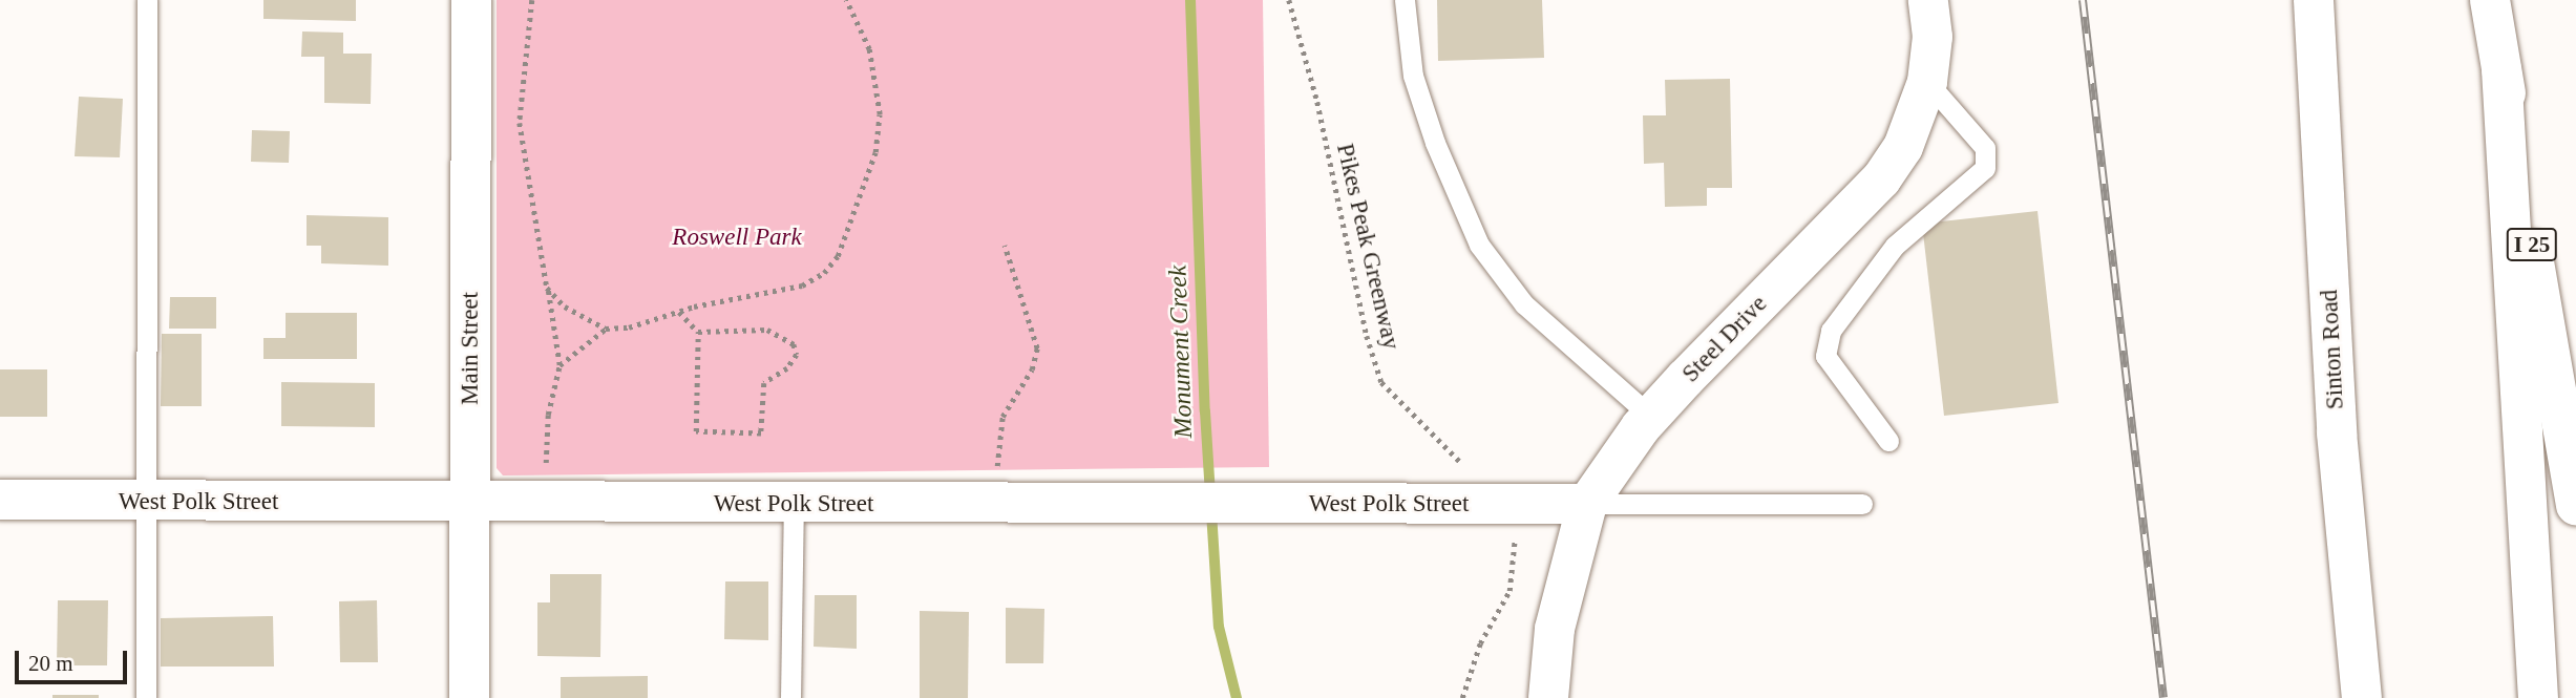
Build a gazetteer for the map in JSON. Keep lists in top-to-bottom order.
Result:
{
  "streets": {
    "main road": [
      "I 25",
      "Steel Drive",
      "Main Street",
      "Sinton Road",
      "West Polk Street"
    ],
    "path": ["Pikes Peak Greenway"]
  },
  "crossings": [
    ["Steel Drive", "West Polk Street"],
    ["Main Street", "West Polk Street"]
  ],
  "water": ["Monument Creek"],
  "parks": ["Roswell Park"],
  "scale_bar": "20 m"
}
